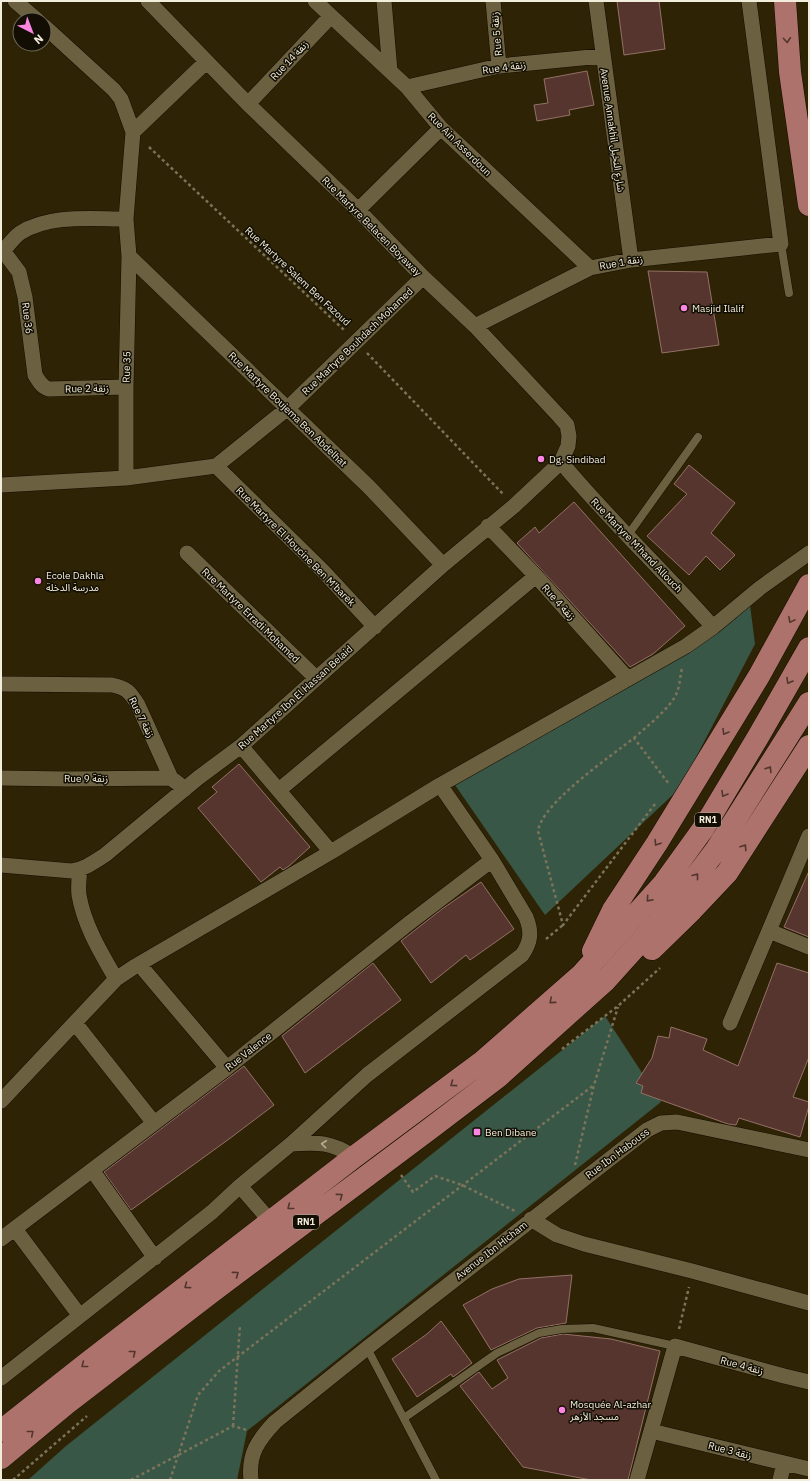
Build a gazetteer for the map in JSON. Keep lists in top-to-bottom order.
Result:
{
  "streets": {
    "highway": ["RN1"],
    "street": [
      "Rue 5 زنقة",
      "Rue 14 زنقة",
      "Rue 4 زنقة",
      "Avenue Annakhil شارع النخيل",
      "Rue Ain Asserdoun",
      "Rue Martyre Belacen Boyaway",
      "Rue 1 زنقة",
      "Rue 36",
      "Rue Martyre Bouhdach Mohamed",
      "Rue 35",
      "Rue 2 زنقة",
      "Rue Martyre Boujema Ben Abdelhat",
      "Rue Martyre M'hand Allouch",
      "Rue Martyre El Houcine Ben M'barek",
      "Rue Martyre Erradi Mohamed",
      "Rue Martyre Ibn El Hassan Belaid",
      "Rue 7 زنقة",
      "Rue 9 زنقة",
      "Rue Valence",
      "Rue Ibn Habouss",
      "Avenue Ibn Hicham",
      "Rue 3 زنقة"
    ],
    "path": ["Rue Martyre Salem Ben Fazoud"]
  },
  "crossings": [
    ["Rue 5 زنقة", "Rue 4 زنقة"],
    ["Rue 14 زنقة", "Rue Ain Asserdoun"],
    ["Rue 14 زنقة", "Rue Martyre Belacen Boyaway"],
    ["Rue 4 زنقة", "Avenue Annakhil شارع النخيل"],
    ["Rue 4 زنقة", "Rue Ain Asserdoun"],
    ["Rue 4 زنقة", "Rue Martyre Ibn El Hassan Belaid"],
    ["Avenue Annakhil شارع النخيل", "Rue 1 زنقة"],
    ["Rue Ain Asserdoun", "Rue 1 زنقة"],
    ["Rue Martyre Belacen Boyaway", "Rue 1 زنقة"],
    ["Rue Martyre Belacen Boyaway", "Rue Martyre Bouhdach Mohamed"],
    ["Rue Martyre Belacen Boyaway", "Rue Martyre M'hand Allouch"],
    ["Rue Martyre Belacen Boyaway", "Rue Martyre Ibn El Hassan Belaid"],
    ["Rue Martyre Salem Ben Fazoud", "Rue Martyre Bouhdach Mohamed"],
    ["Rue Martyre Salem Ben Fazoud", "Rue 35"],
    ["Rue Martyre Salem Ben Fazoud", "Rue Martyre Ibn El Hassan Belaid"],
    ["Rue 36", "Rue 2 زنقة"],
    ["Rue Martyre Bouhdach Mohamed", "Rue Martyre Boujema Ben Abdelhat"],
    ["Rue Martyre Bouhdach Mohamed", "Rue Martyre El Houcine Ben M'barek"],
    ["Rue 35", "Rue 2 زنقة"],
    ["Rue 35", "Rue Martyre Boujema Ben Abdelhat"],
    ["Rue Martyre Boujema Ben Abdelhat", "Rue Martyre Ibn El Hassan Belaid"],
    ["Rue Martyre M'hand Allouch", "Rue Martyre Ibn El Hassan Belaid"],
    ["Rue Martyre El Houcine Ben M'barek", "Rue Martyre Ibn El Hassan Belaid"],
    ["Rue Martyre Erradi Mohamed", "Rue Martyre Ibn El Hassan Belaid"],
    ["Rue Martyre Ibn El Hassan Belaid", "Rue 7 زنقة"],
    ["Rue 7 زنقة", "Rue 9 زنقة"],
    ["Rue Ibn Habouss", "Avenue Ibn Hicham"]
  ],
  "places": {
    "other": [
      "Masjid Ilalif",
      "Dg. Sindibad",
      "Ecole Dakhla مدرسة الدخلة",
      "Mosquée Al-azhar مسجد الأزهر"
    ],
    "transit": ["Ben Dibane"]
  },
  "north": "bottom right"
}
